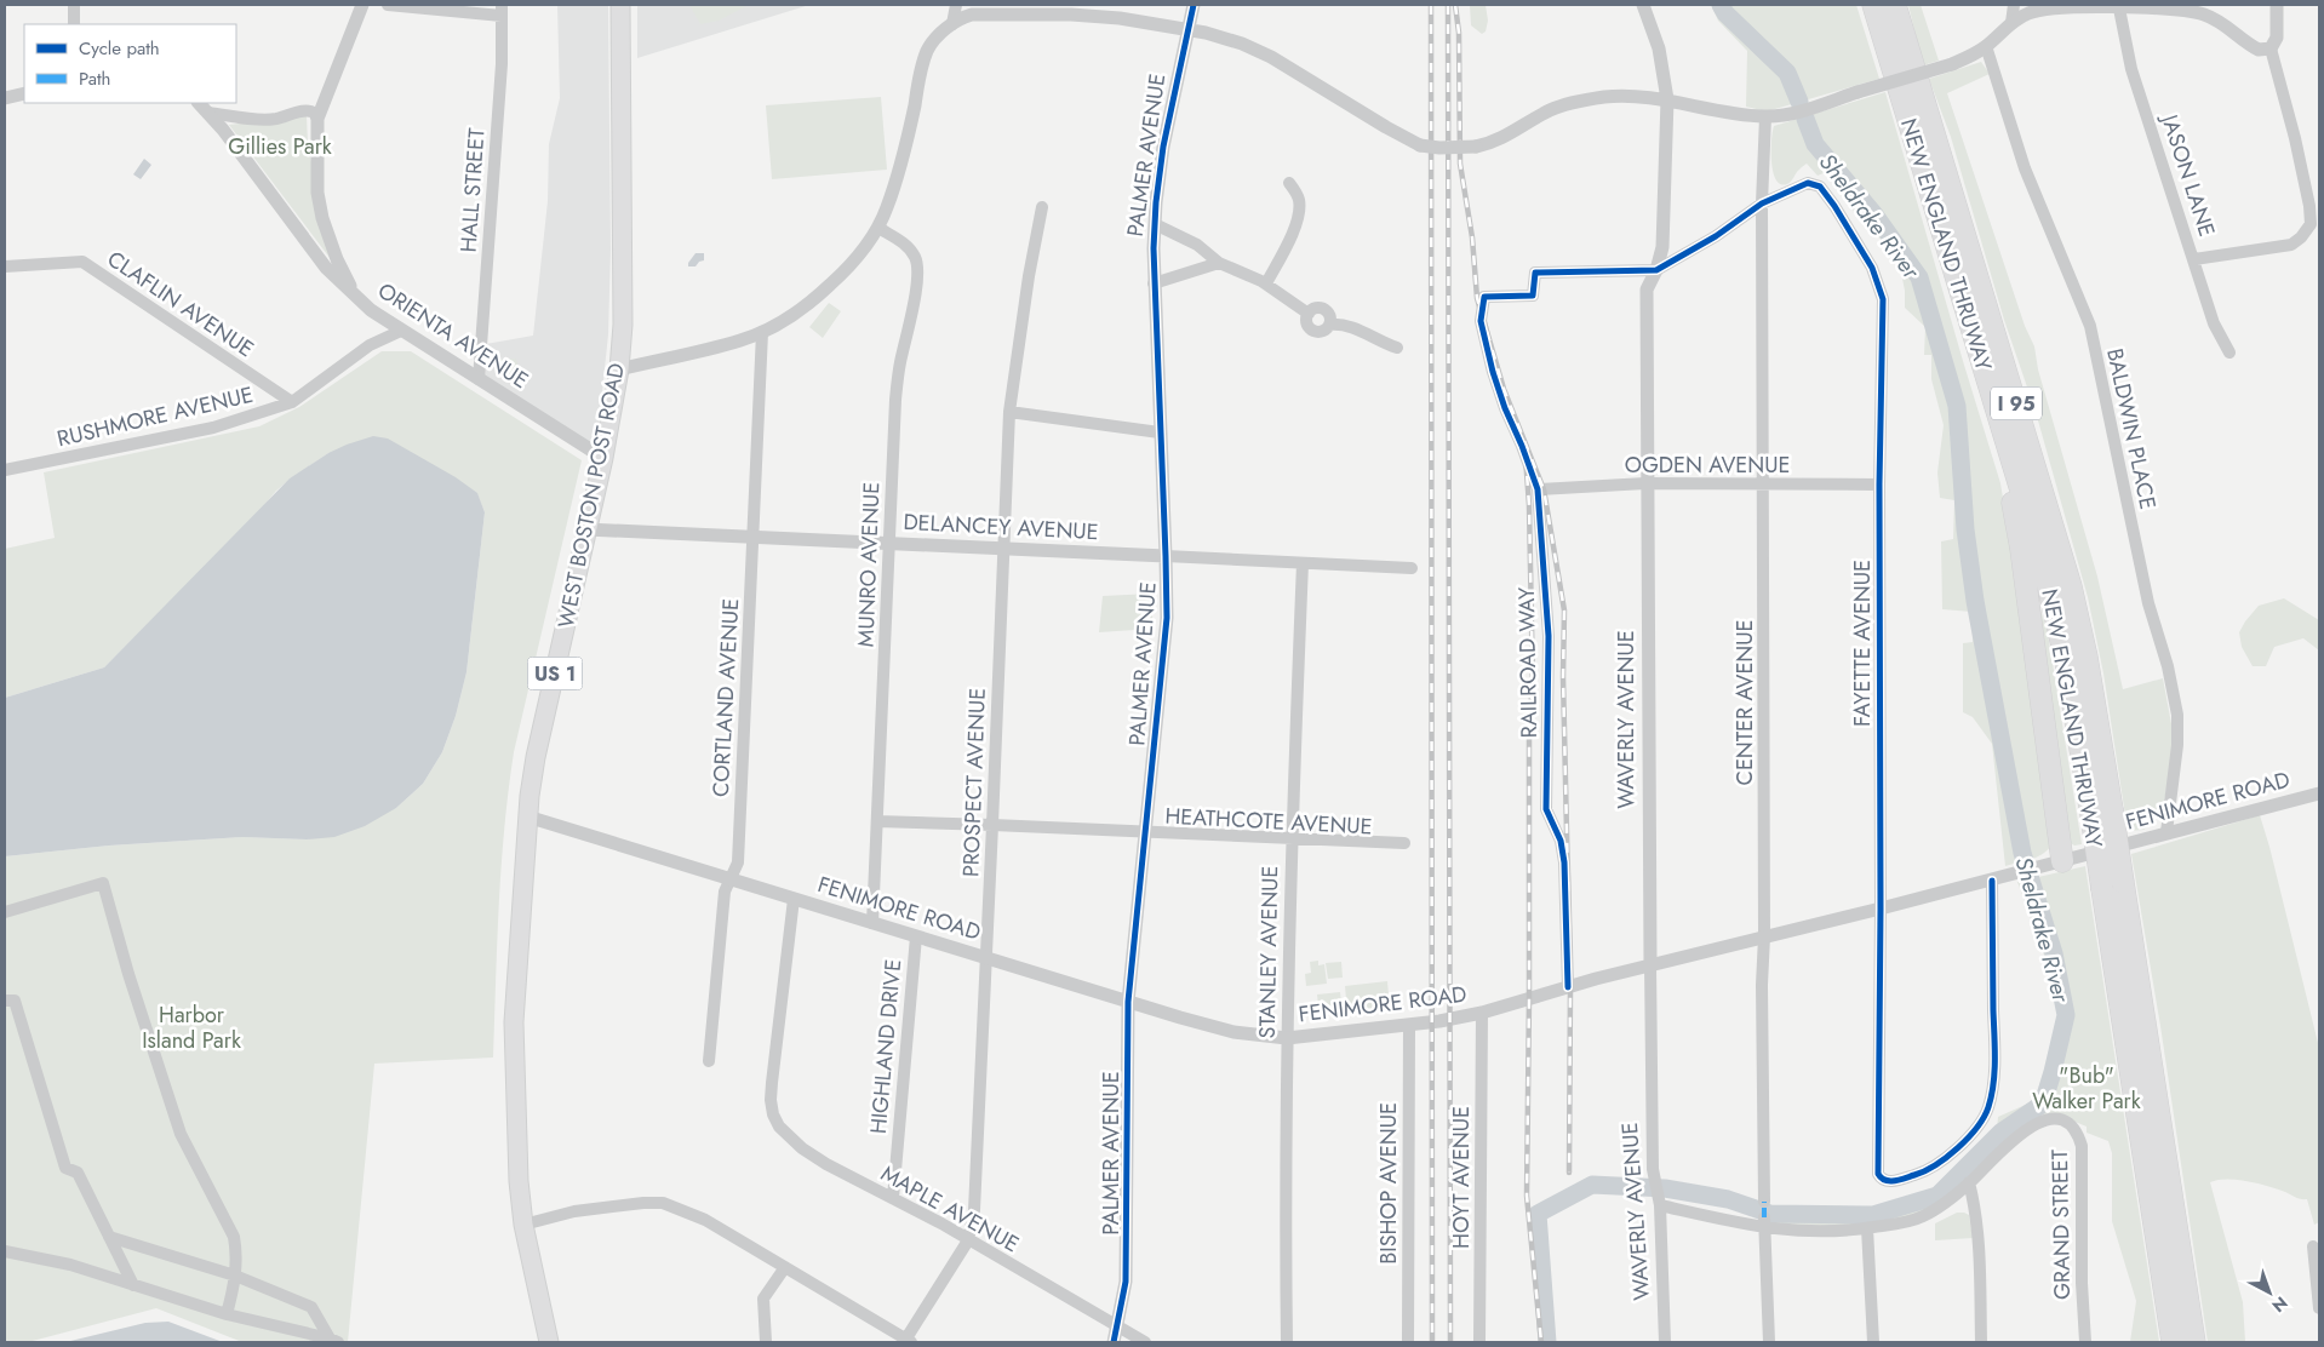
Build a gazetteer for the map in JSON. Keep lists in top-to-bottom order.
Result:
{
  "streets": {
    "highway": ["NEW ENGLAND THRUWAY", "I 95"],
    "main road": ["WEST BOSTON POST ROAD", "US 1"],
    "street": [
      "PALMER AVENUE",
      "JASON LANE",
      "HALL STREET",
      "CLAFLIN AVENUE",
      "ORIENTA AVENUE",
      "RUSHMORE AVENUE",
      "BALDWIN PLACE",
      "OGDEN AVENUE",
      "DELANCEY AVENUE",
      "MUNRO AVENUE",
      "FAYETTE AVENUE",
      "RAILROAD WAY",
      "CORTLAND AVENUE",
      "CENTER AVENUE",
      "WAVERLY AVENUE",
      "PROSPECT AVENUE",
      "FENIMORE ROAD",
      "HEATHCOTE AVENUE",
      "STANLEY AVENUE",
      "HIGHLAND DRIVE",
      "HOYT AVENUE",
      "BISHOP AVENUE",
      "MAPLE AVENUE",
      "GRAND STREET"
    ]
  },
  "crossings": [
    ["PALMER AVENUE", "DELANCEY AVENUE"],
    ["PALMER AVENUE", "FENIMORE ROAD"],
    ["PALMER AVENUE", "HEATHCOTE AVENUE"],
    ["PALMER AVENUE", "MAPLE AVENUE"],
    ["HALL STREET", "ORIENTA AVENUE"],
    ["CLAFLIN AVENUE", "RUSHMORE AVENUE"],
    ["ORIENTA AVENUE", "RUSHMORE AVENUE"],
    ["ORIENTA AVENUE", "WEST BOSTON POST ROAD"],
    ["BALDWIN PLACE", "FENIMORE ROAD"],
    ["OGDEN AVENUE", "FAYETTE AVENUE"],
    ["OGDEN AVENUE", "RAILROAD WAY"],
    ["OGDEN AVENUE", "CENTER AVENUE"],
    ["OGDEN AVENUE", "WAVERLY AVENUE"],
    ["WEST BOSTON POST ROAD", "DELANCEY AVENUE"],
    ["WEST BOSTON POST ROAD", "FENIMORE ROAD"],
    ["DELANCEY AVENUE", "MUNRO AVENUE"],
    ["DELANCEY AVENUE", "CORTLAND AVENUE"],
    ["DELANCEY AVENUE", "PROSPECT AVENUE"],
    ["DELANCEY AVENUE", "STANLEY AVENUE"],
    ["MUNRO AVENUE", "FENIMORE ROAD"],
    ["MUNRO AVENUE", "HEATHCOTE AVENUE"],
    ["FAYETTE AVENUE", "RAILROAD WAY"],
    ["FAYETTE AVENUE", "CENTER AVENUE"],
    ["FAYETTE AVENUE", "WAVERLY AVENUE"],
    ["FAYETTE AVENUE", "FENIMORE ROAD"],
    ["RAILROAD WAY", "WAVERLY AVENUE"],
    ["RAILROAD WAY", "FENIMORE ROAD"],
    ["CORTLAND AVENUE", "FENIMORE ROAD"],
    ["CENTER AVENUE", "FENIMORE ROAD"],
    ["WAVERLY AVENUE", "FENIMORE ROAD"],
    ["PROSPECT AVENUE", "FENIMORE ROAD"],
    ["PROSPECT AVENUE", "HEATHCOTE AVENUE"],
    ["PROSPECT AVENUE", "MAPLE AVENUE"],
    ["FENIMORE ROAD", "STANLEY AVENUE"],
    ["FENIMORE ROAD", "HIGHLAND DRIVE"],
    ["FENIMORE ROAD", "HOYT AVENUE"],
    ["FENIMORE ROAD", "BISHOP AVENUE"],
    ["FENIMORE ROAD", "MAPLE AVENUE"],
    ["HEATHCOTE AVENUE", "STANLEY AVENUE"],
    ["HIGHLAND DRIVE", "MAPLE AVENUE"]
  ],
  "water": ["Sheldrake River"],
  "parks": ["Gillies Park", "Harbor Island Park", "\"Bub\" Walker Park"],
  "legend": ["Cycle path", "Path"],
  "north": "bottom right"
}
